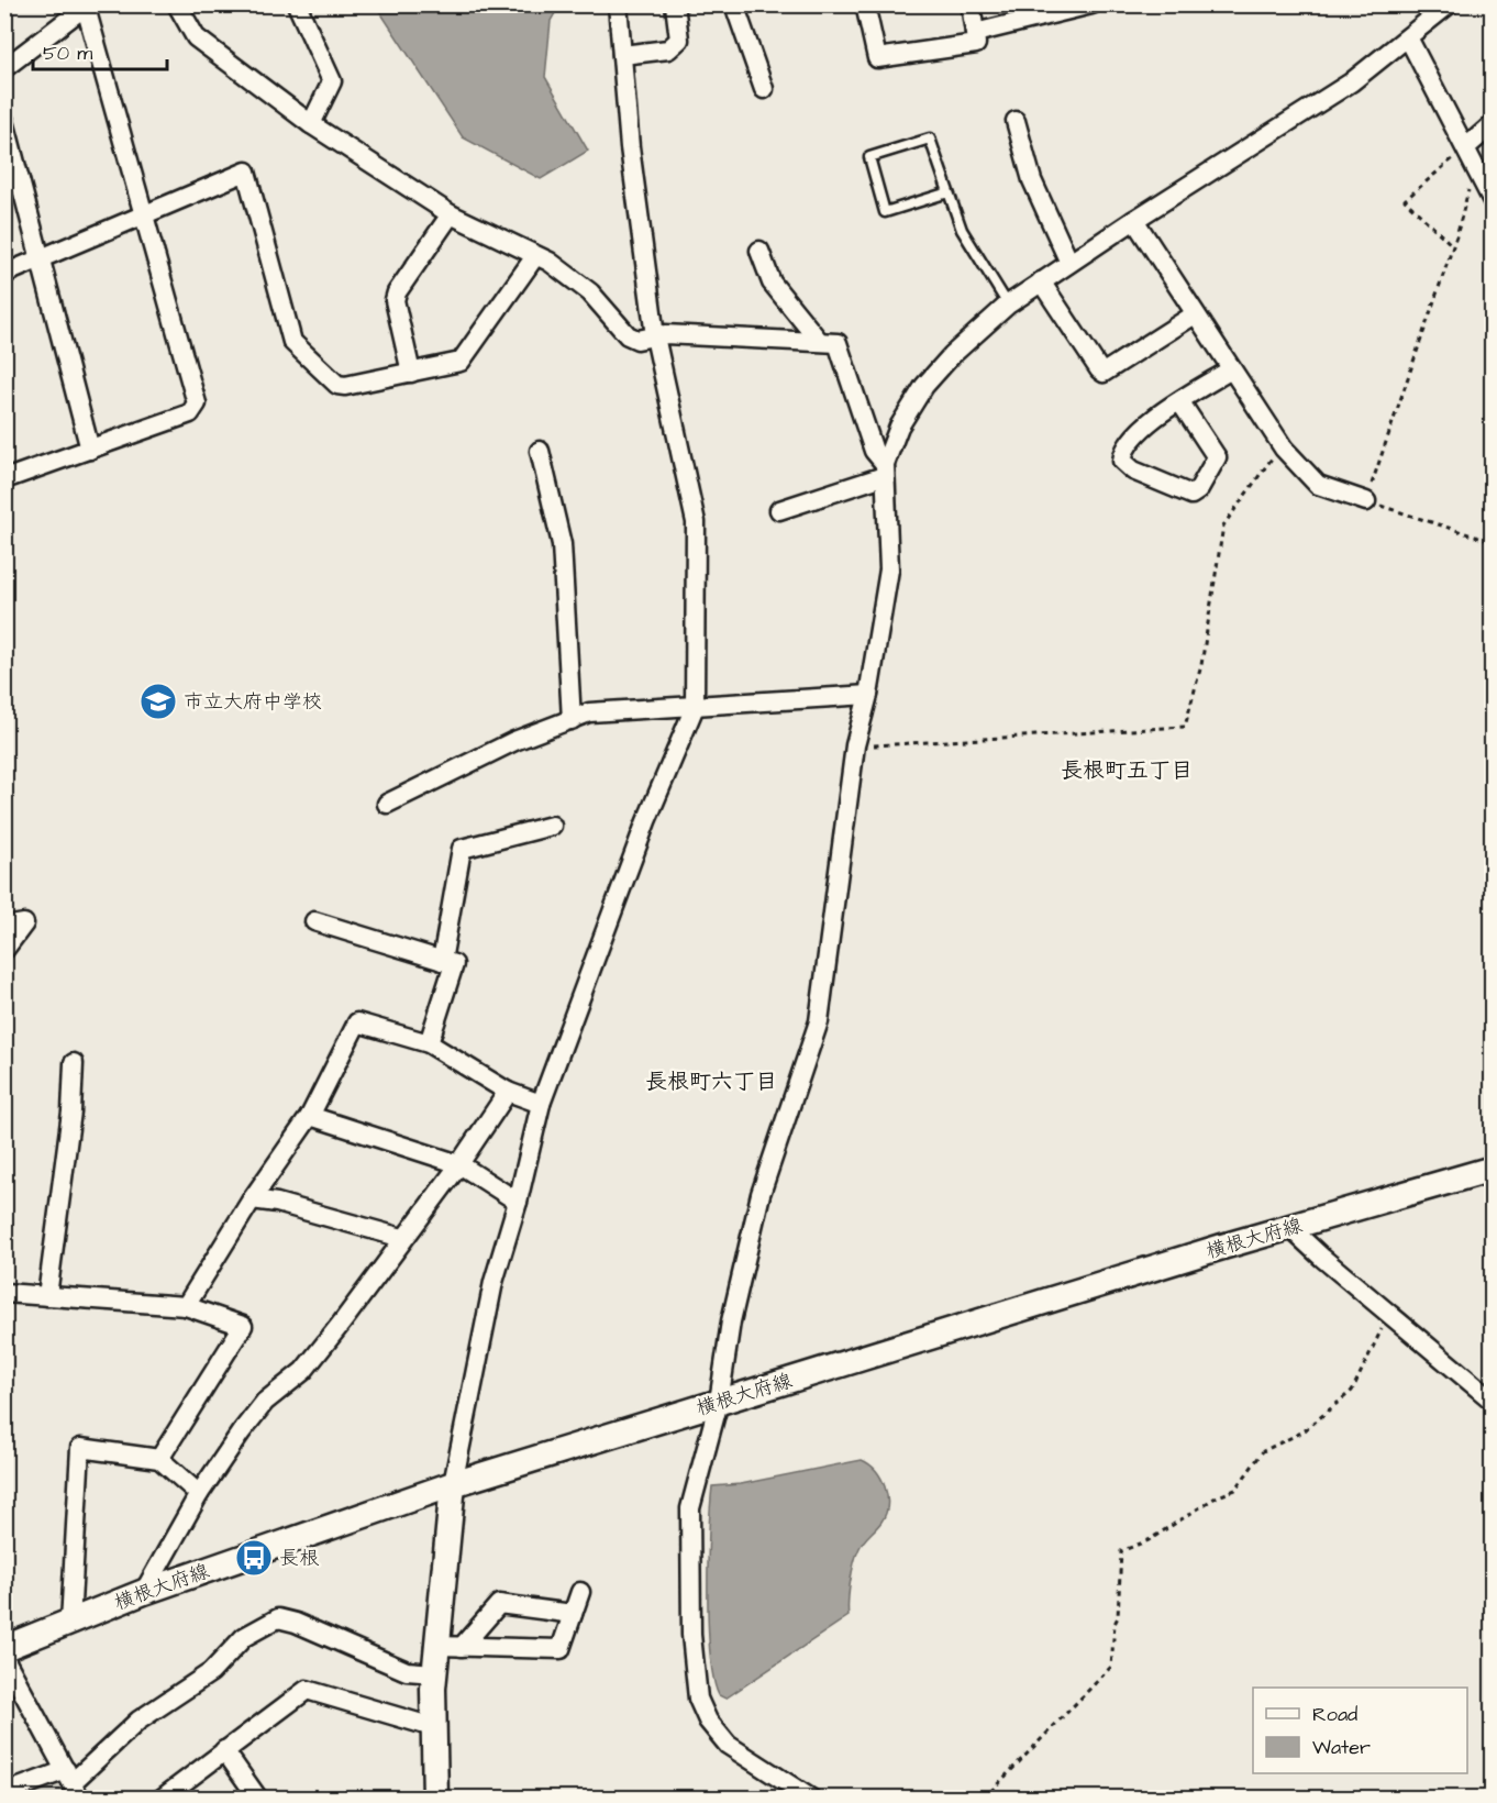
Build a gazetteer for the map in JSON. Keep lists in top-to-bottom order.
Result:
{
  "streets": {
    "main road": ["横根大府線"]
  },
  "districts": ["長根町五丁目", "長根町六丁目"],
  "places": {
    "school or university": ["市立大府中学校"],
    "bus stop": ["長根"]
  },
  "legend": ["Road", "Water"],
  "scale_bar": "50 m"
}
